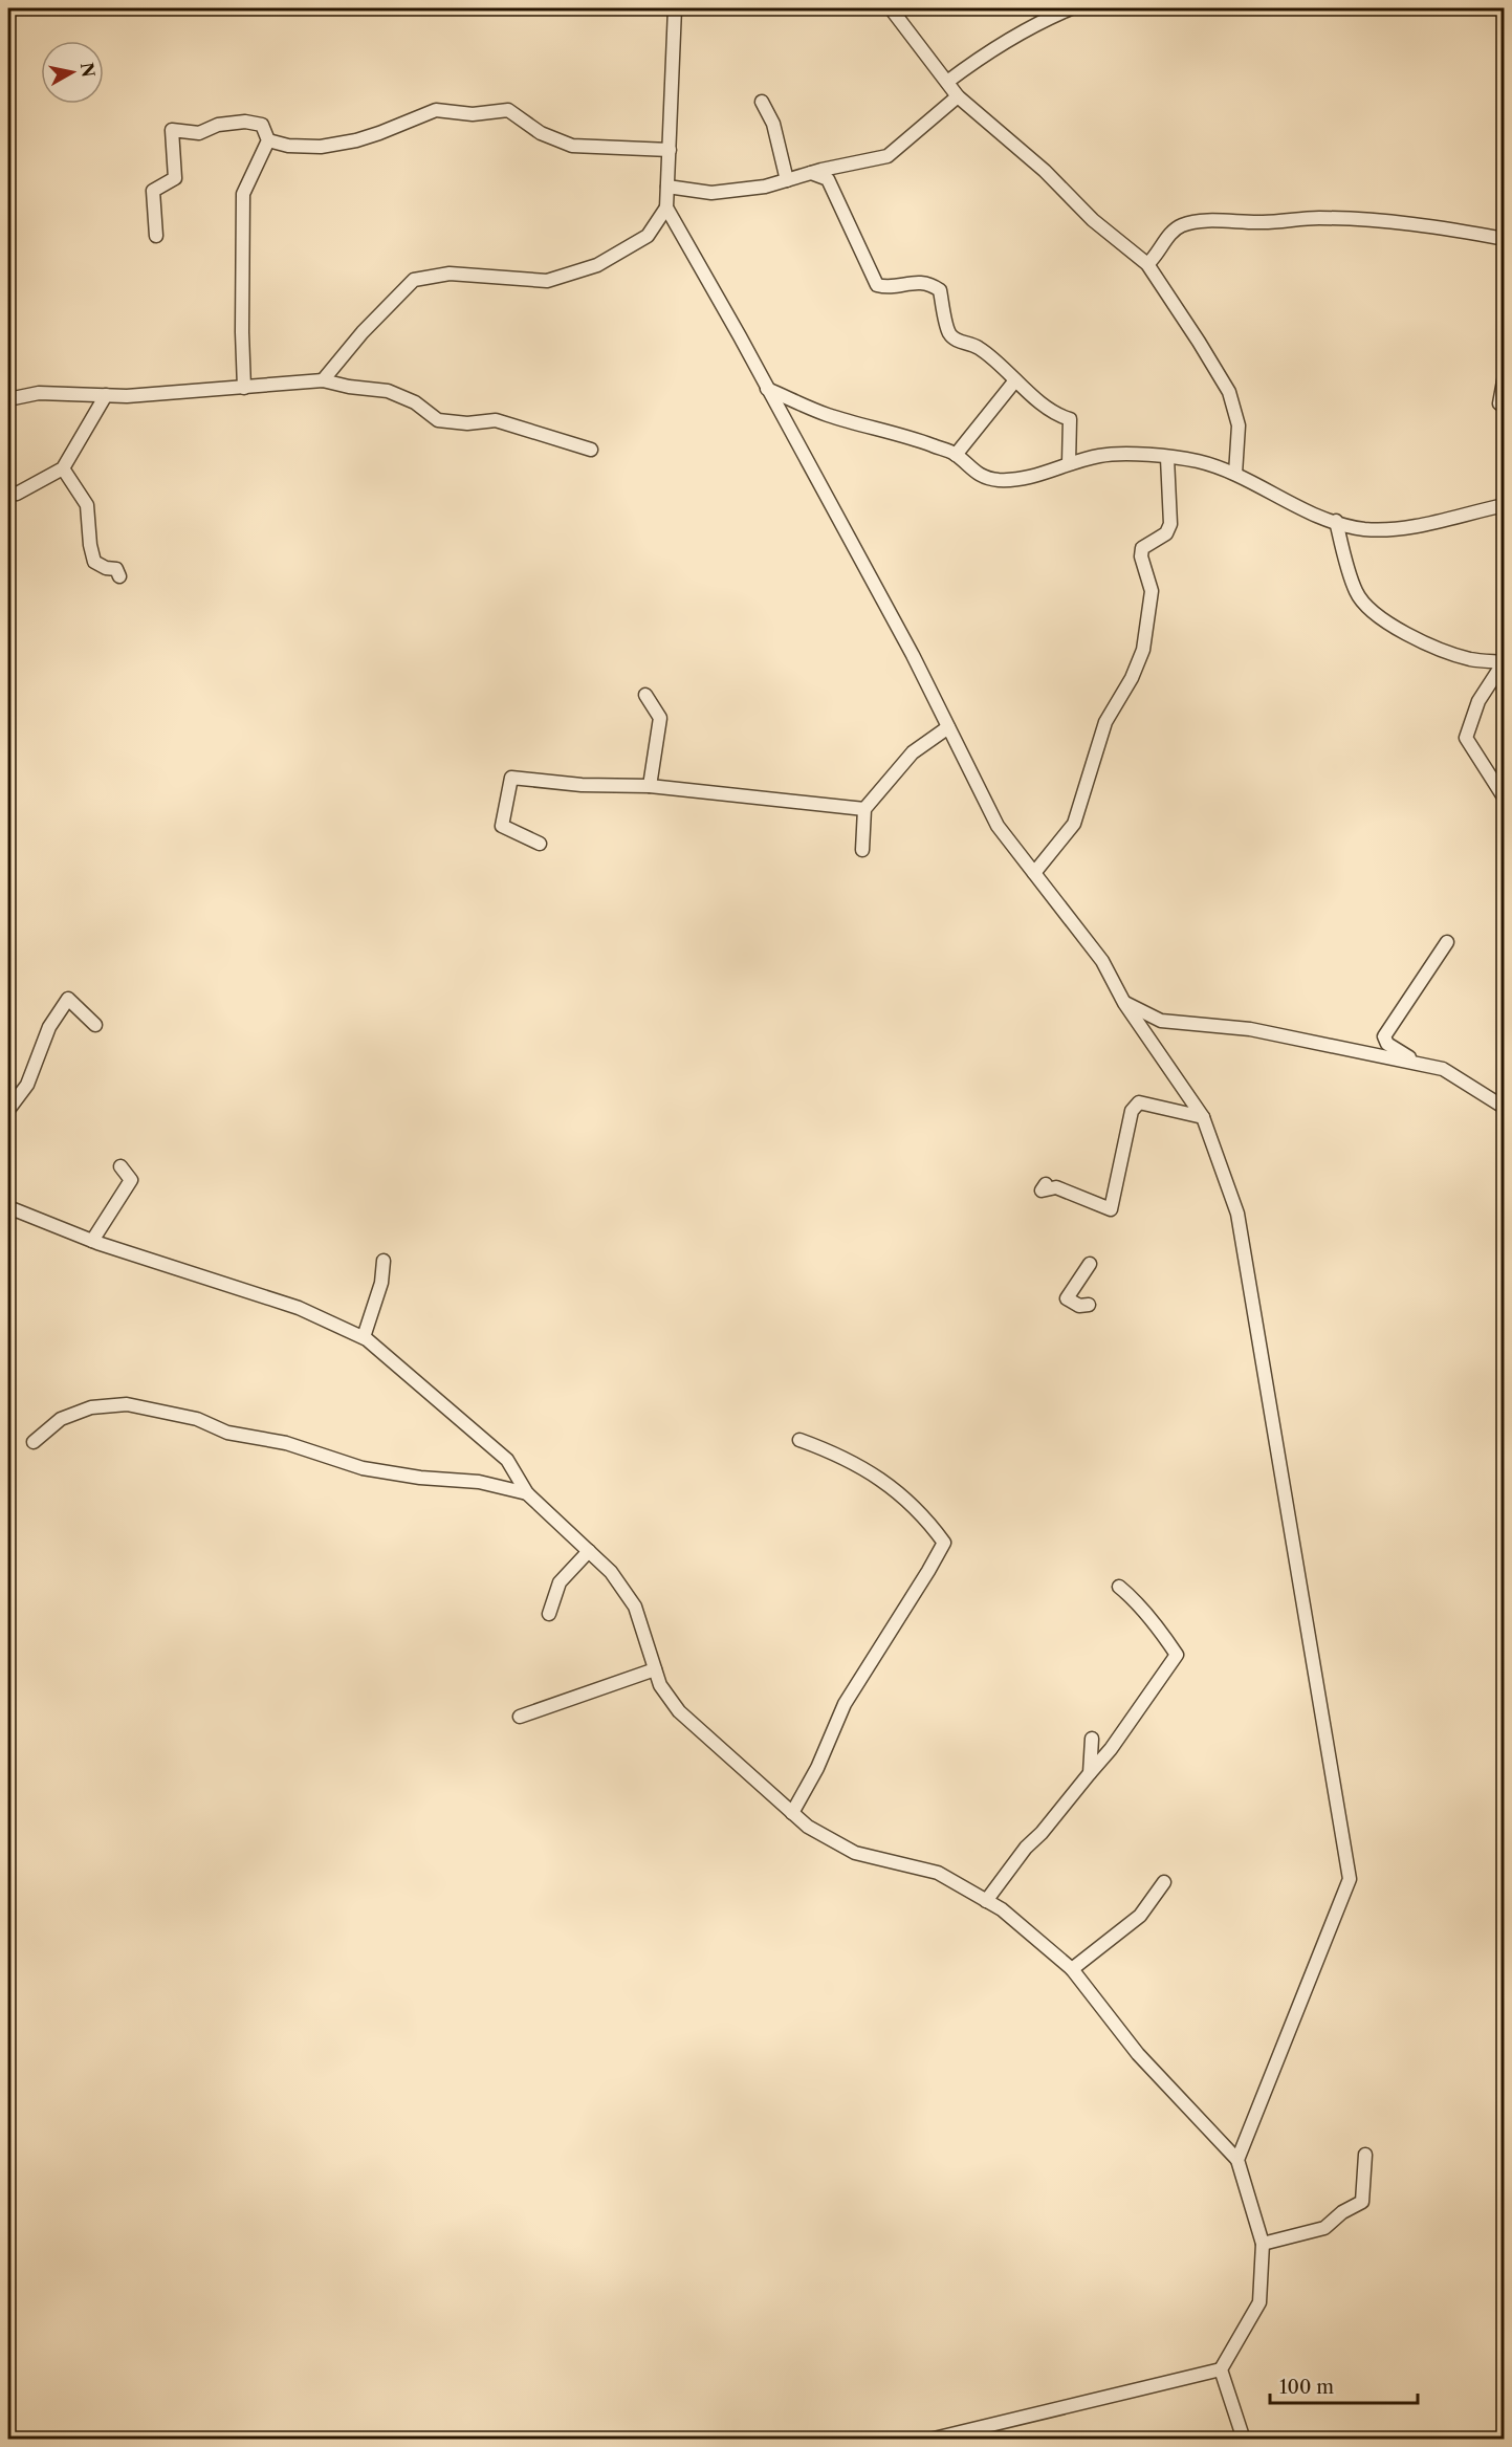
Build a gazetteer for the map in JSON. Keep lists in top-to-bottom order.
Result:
{
  "scale_bar": "100 m",
  "north": "right"
}
